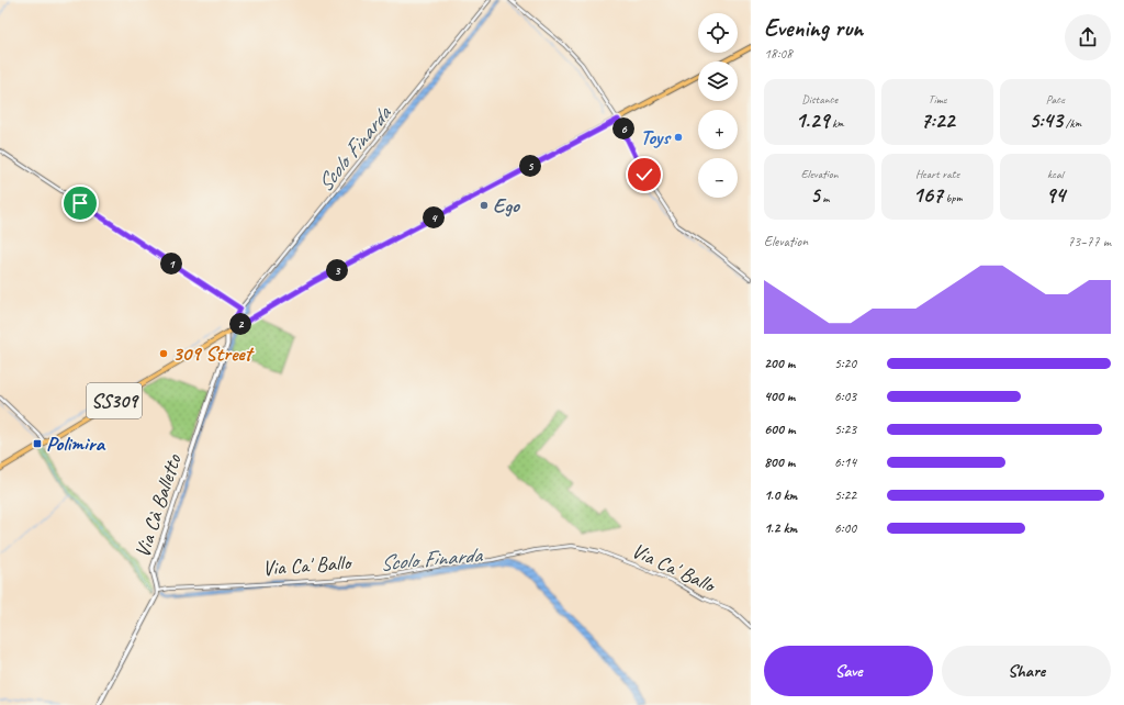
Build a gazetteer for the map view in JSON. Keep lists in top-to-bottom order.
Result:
{
  "streets": {
    "main road": ["SS309"],
    "street": ["Via Cà Balletto", "Via Ca' Ballo"]
  },
  "crossings": [
    ["SS309", "Via Cà Balletto"],
    ["Via Cà Balletto", "Via Ca' Ballo"]
  ],
  "water": ["Scolo Finarda"],
  "places": {
    "other": ["Toys", "Ego", "309 Street"],
    "transit": ["Polimira"]
  },
  "page": {
    "heading": ["Evening run", "18:08"],
    "map_buttons": ["+", "−"],
    "stats": [
      ["Distance", "1.29 km"],
      ["Time", "7:22"],
      ["Pace", "5:43 /km"],
      ["Elevation", "5 m"],
      ["Heart rate", "167 bpm"],
      ["kcal", "94"]
    ],
    "pins": [
      "6",
      "5",
      "4",
      "1",
      "3",
      "2"
    ],
    "chart": ["Elevation", "73–77 m"],
    "list": [
      {
        "name": "200 m",
        "note": "5:20"
      },
      {
        "name": "400 m",
        "note": "6:03"
      },
      {
        "name": "600 m",
        "note": "5:23"
      },
      {
        "name": "800 m",
        "note": "6:14"
      },
      {
        "name": "1.0 km",
        "note": "5:22"
      },
      {
        "name": "1.2 km",
        "note": "6:00"
      }
    ],
    "buttons": ["Save", "Share"]
  }
}
